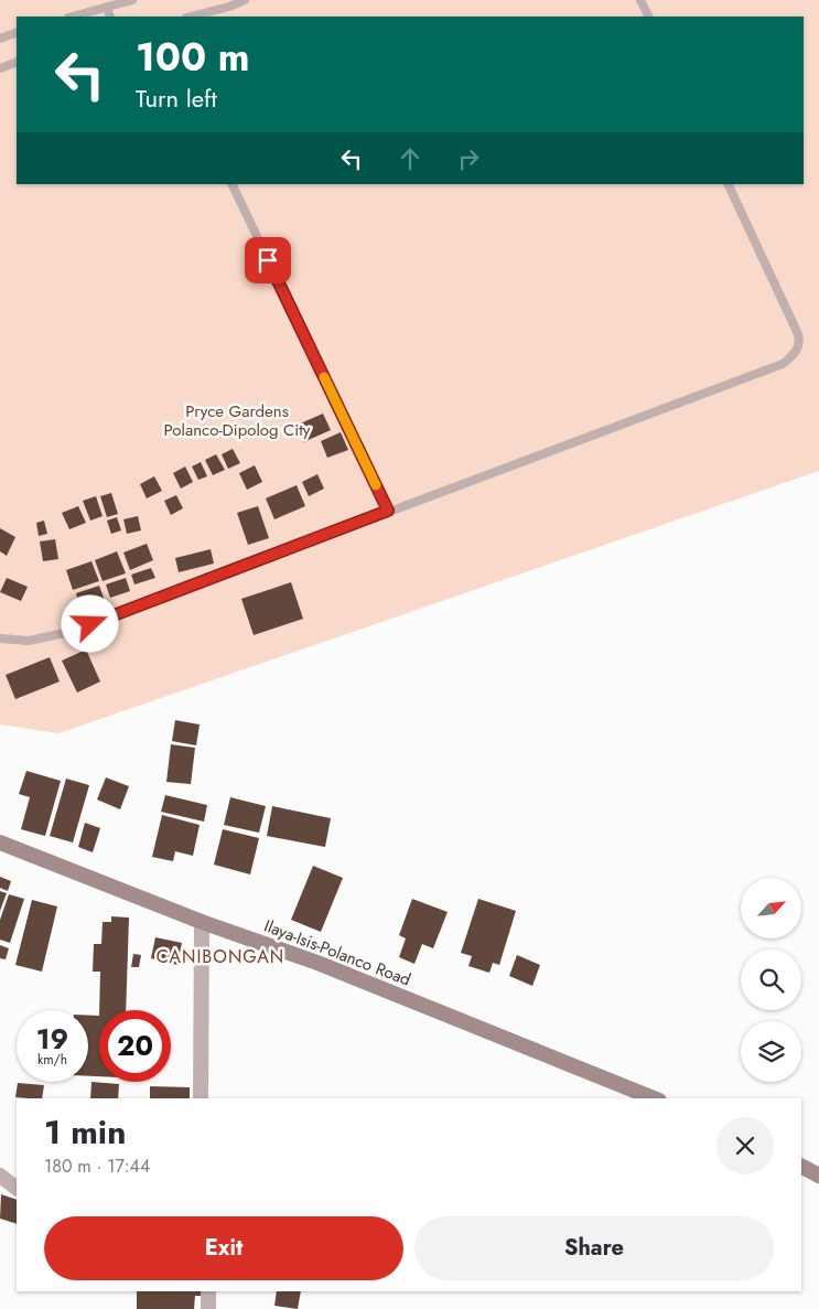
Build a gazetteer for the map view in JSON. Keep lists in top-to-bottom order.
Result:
{
  "streets": {
    "main road": ["Ilaya-Isis-Polanco Road"]
  },
  "districts": ["CANIBONGAN"],
  "parks": ["Pryce Gardens Polanco-Dipolog City"],
  "north": "top right",
  "page": {
    "turn": ["100 m", "Turn left"],
    "speed": "19 km/h",
    "limit": "20",
    "heading": ["1 min", "180 m · 17:44"],
    "buttons": ["Exit", "Share"]
  }
}
